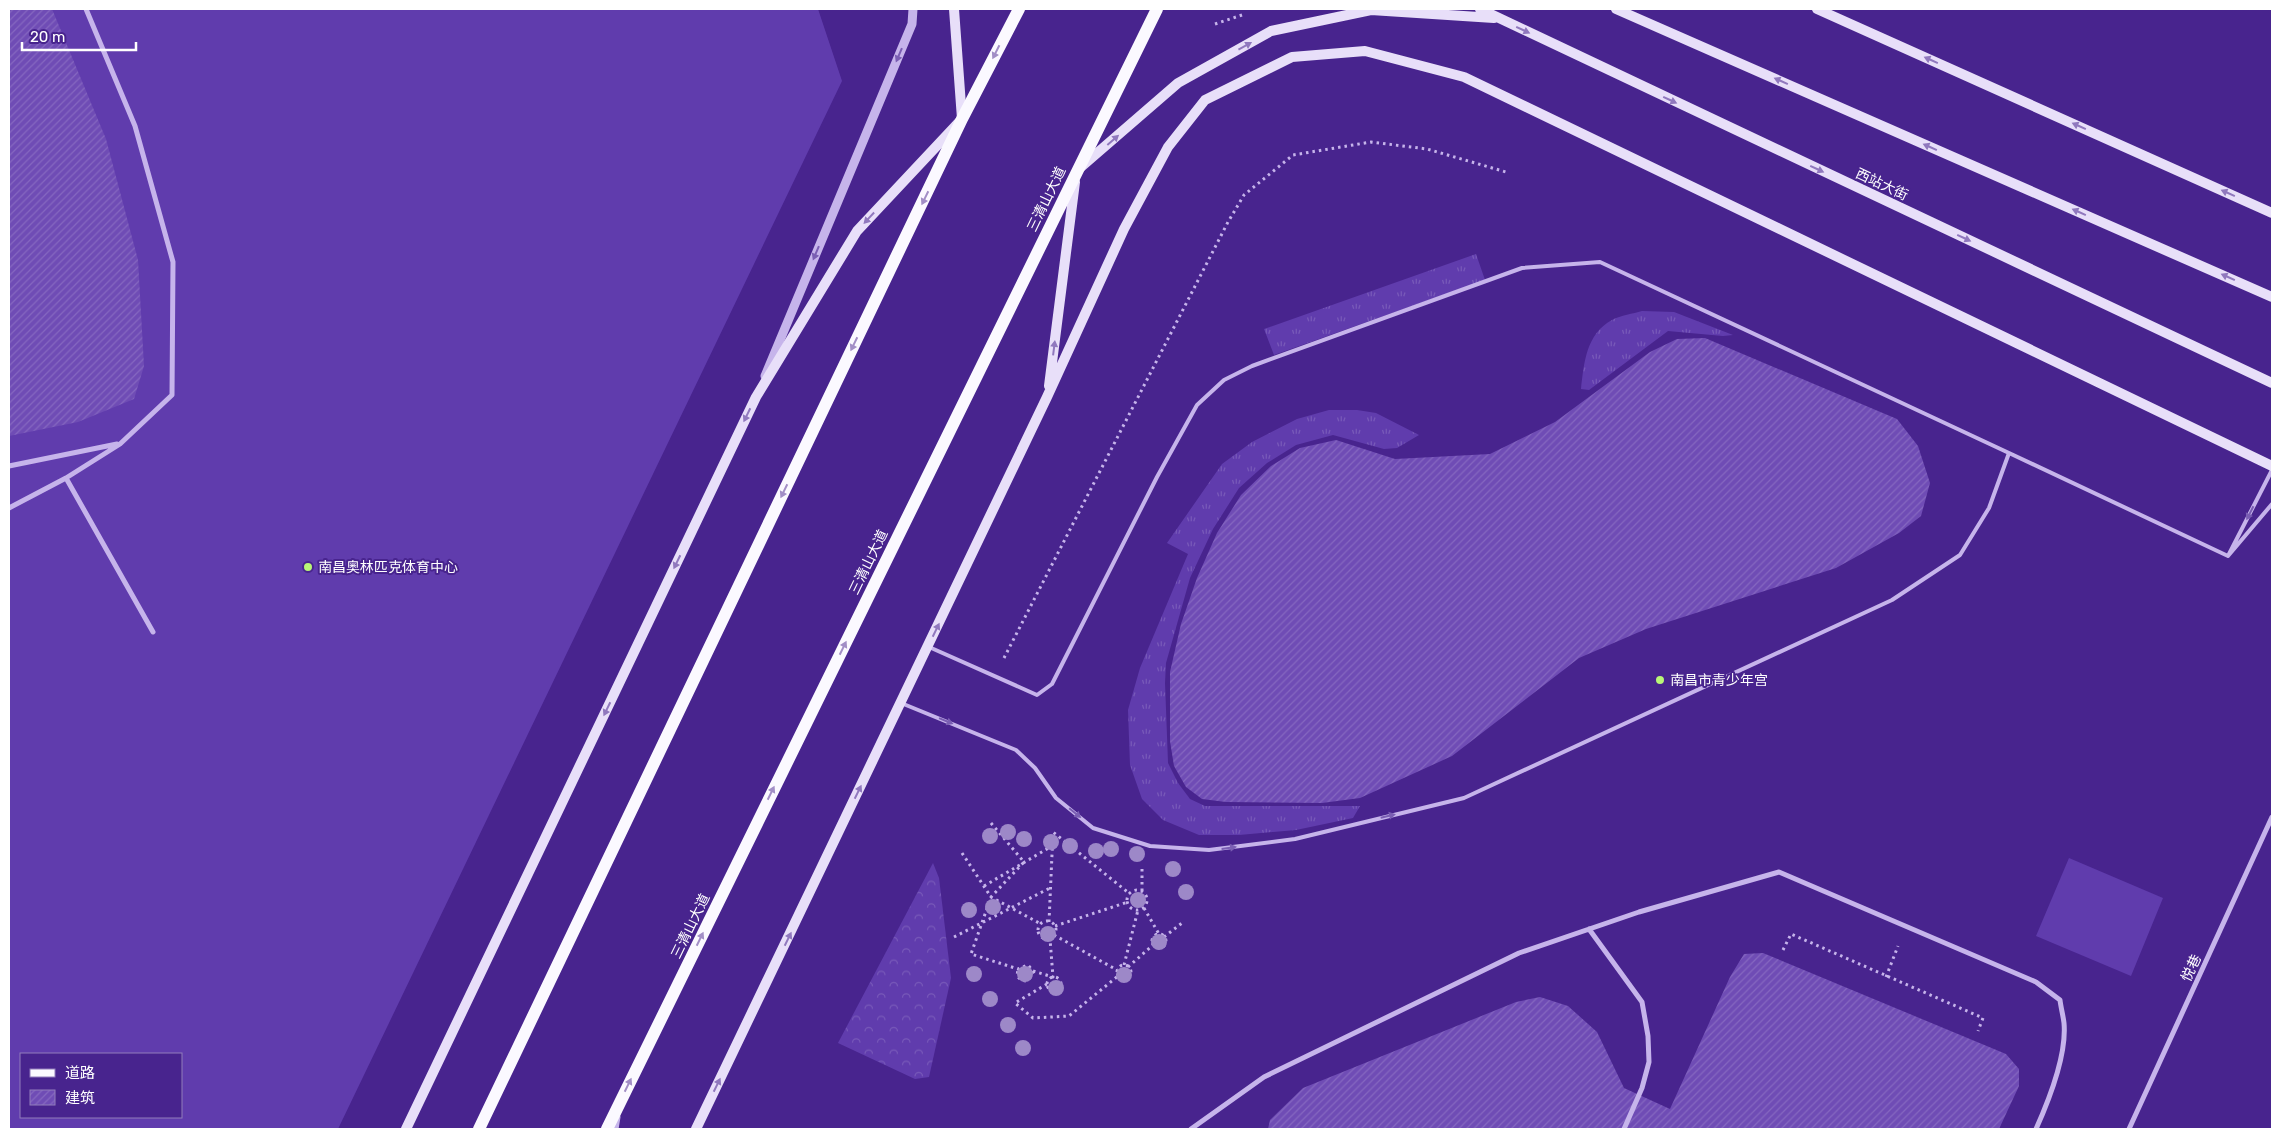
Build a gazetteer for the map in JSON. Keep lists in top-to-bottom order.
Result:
{
  "streets": {
    "main road": ["西站大街", "三清山大道"],
    "street": ["悦巷"]
  },
  "places": ["南昌奥林匹克体育中心", "南昌市青少年宫"],
  "legend": ["道路", "建筑"],
  "scale_bar": "20 m"
}
